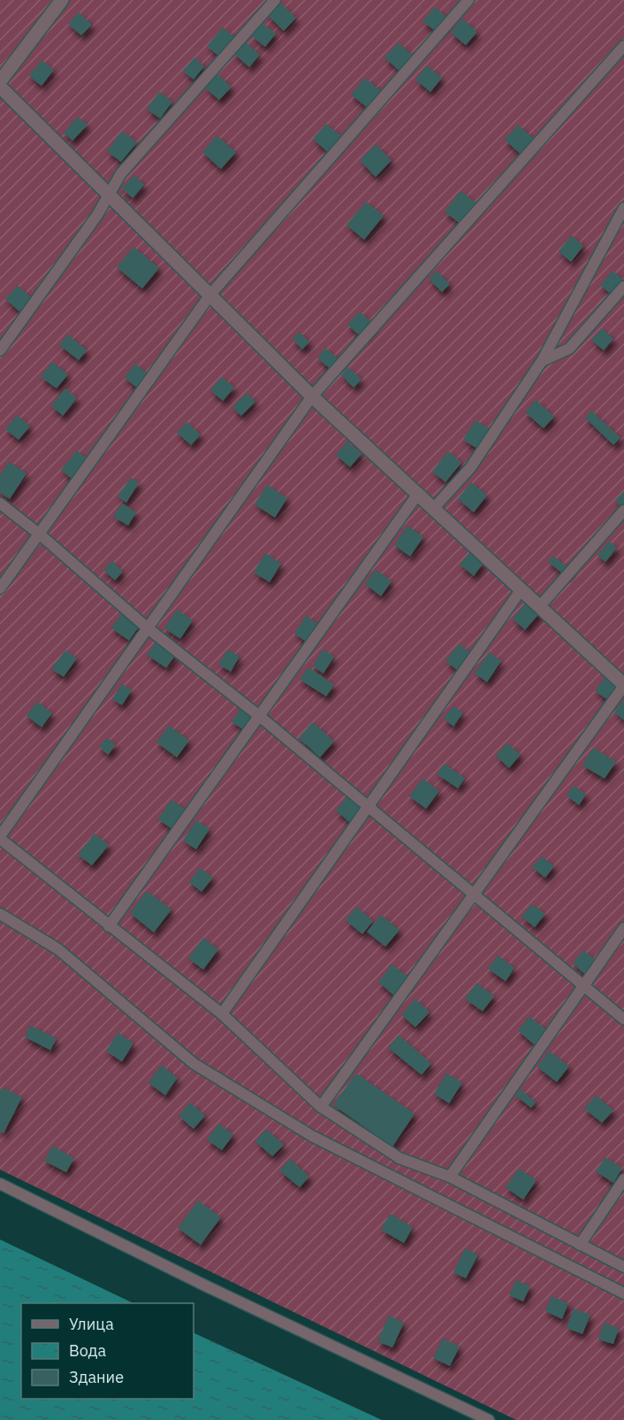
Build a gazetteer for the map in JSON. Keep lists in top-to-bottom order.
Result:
{
  "legend": ["Улица", "Вода", "Здание"]
}
